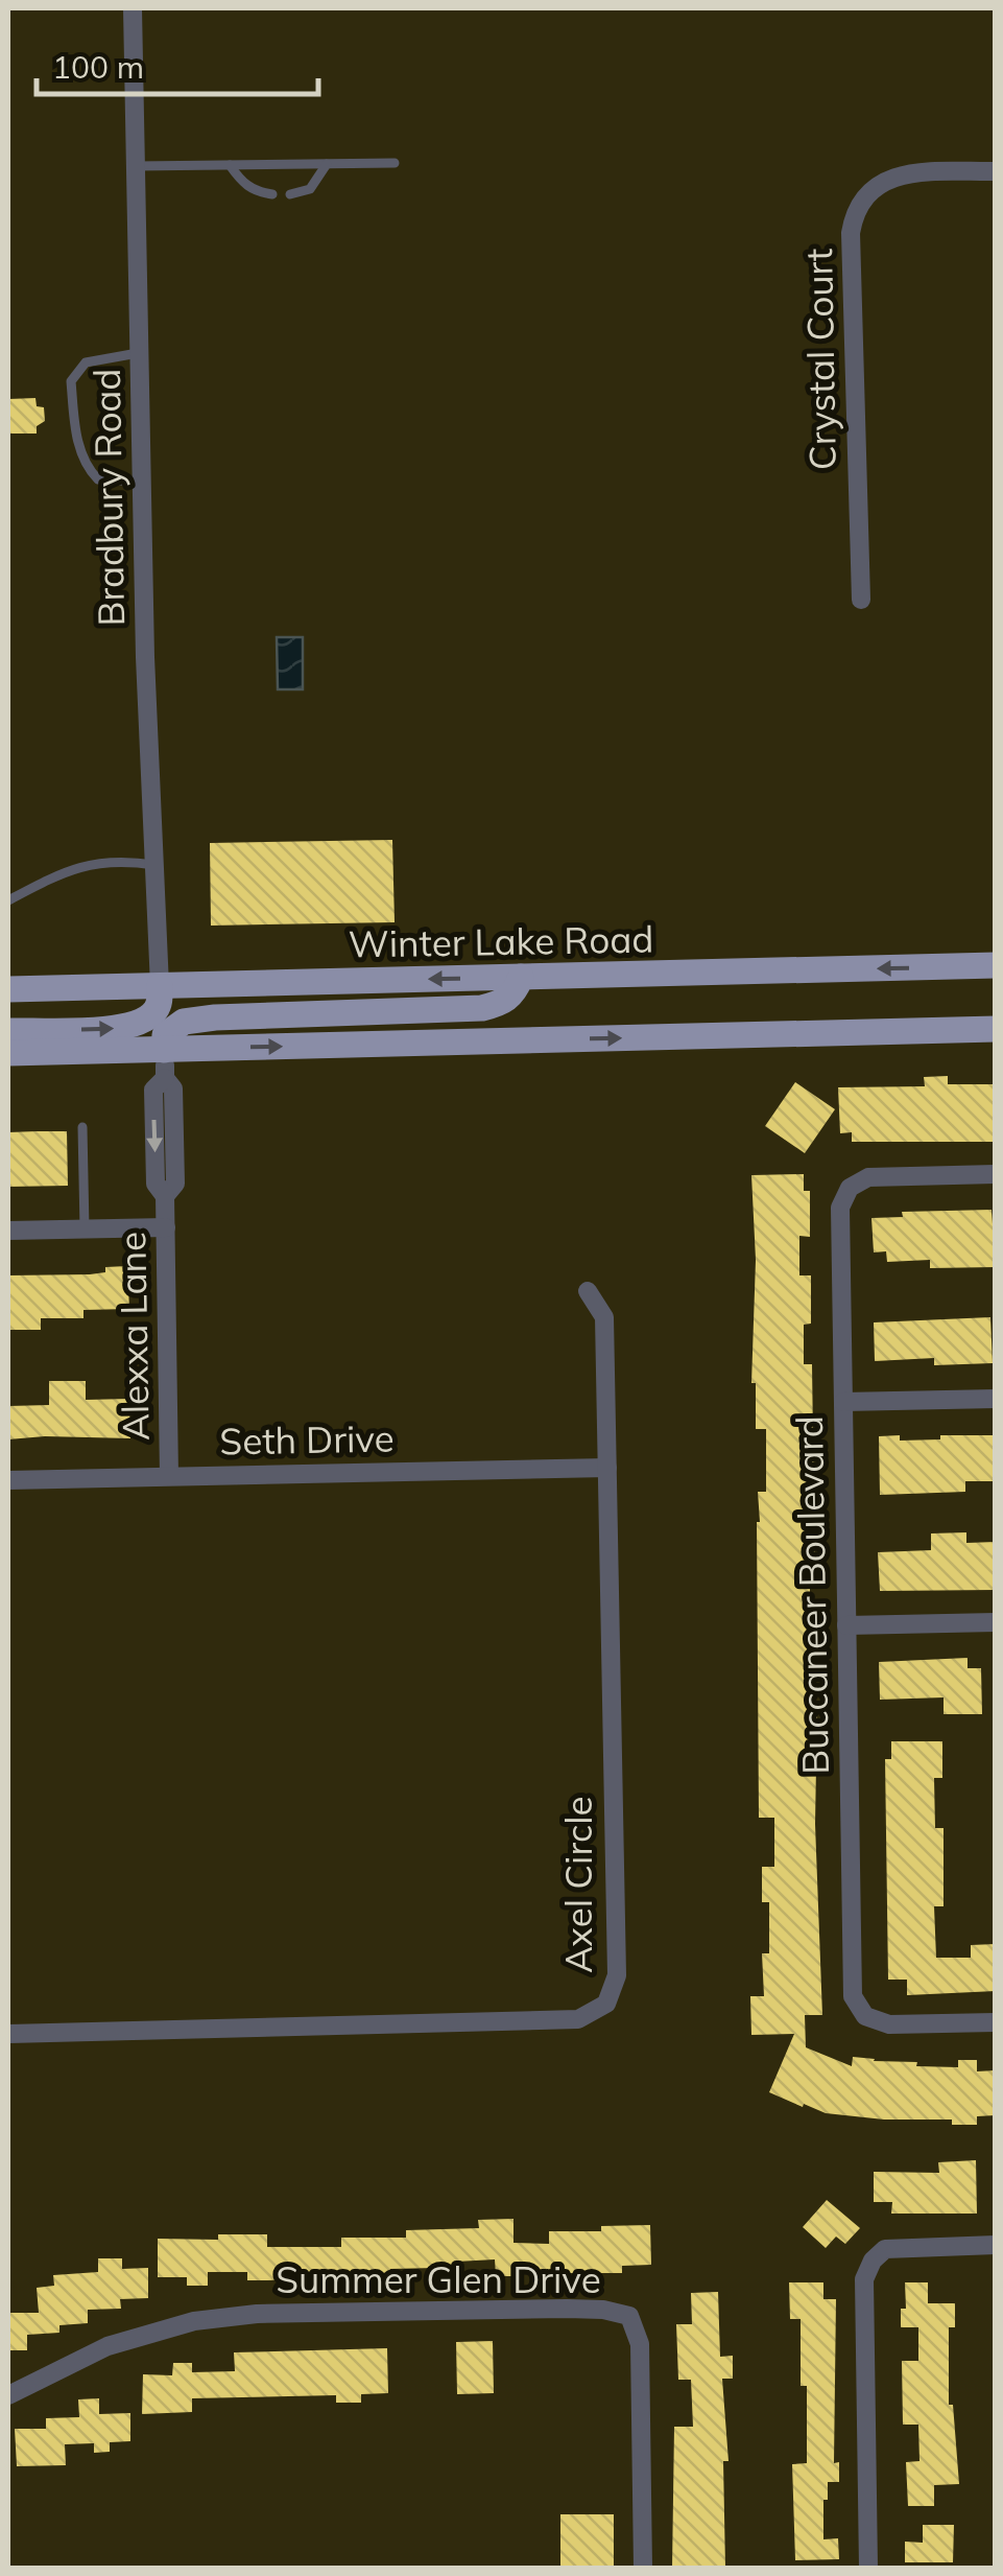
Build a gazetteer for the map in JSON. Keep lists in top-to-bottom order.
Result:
{
  "streets": {
    "main road": ["Winter Lake Road"],
    "street": [
      "Crystal Court",
      "Bradbury Road",
      "Alexxa Lane",
      "Seth Drive",
      "Buccaneer Boulevard",
      "Axel Circle",
      "Summer Glen Drive"
    ]
  },
  "crossings": [
    ["Bradbury Road", "Winter Lake Road"],
    ["Alexxa Lane", "Seth Drive"],
    ["Seth Drive", "Axel Circle"]
  ],
  "scale_bar": "100 m"
}
